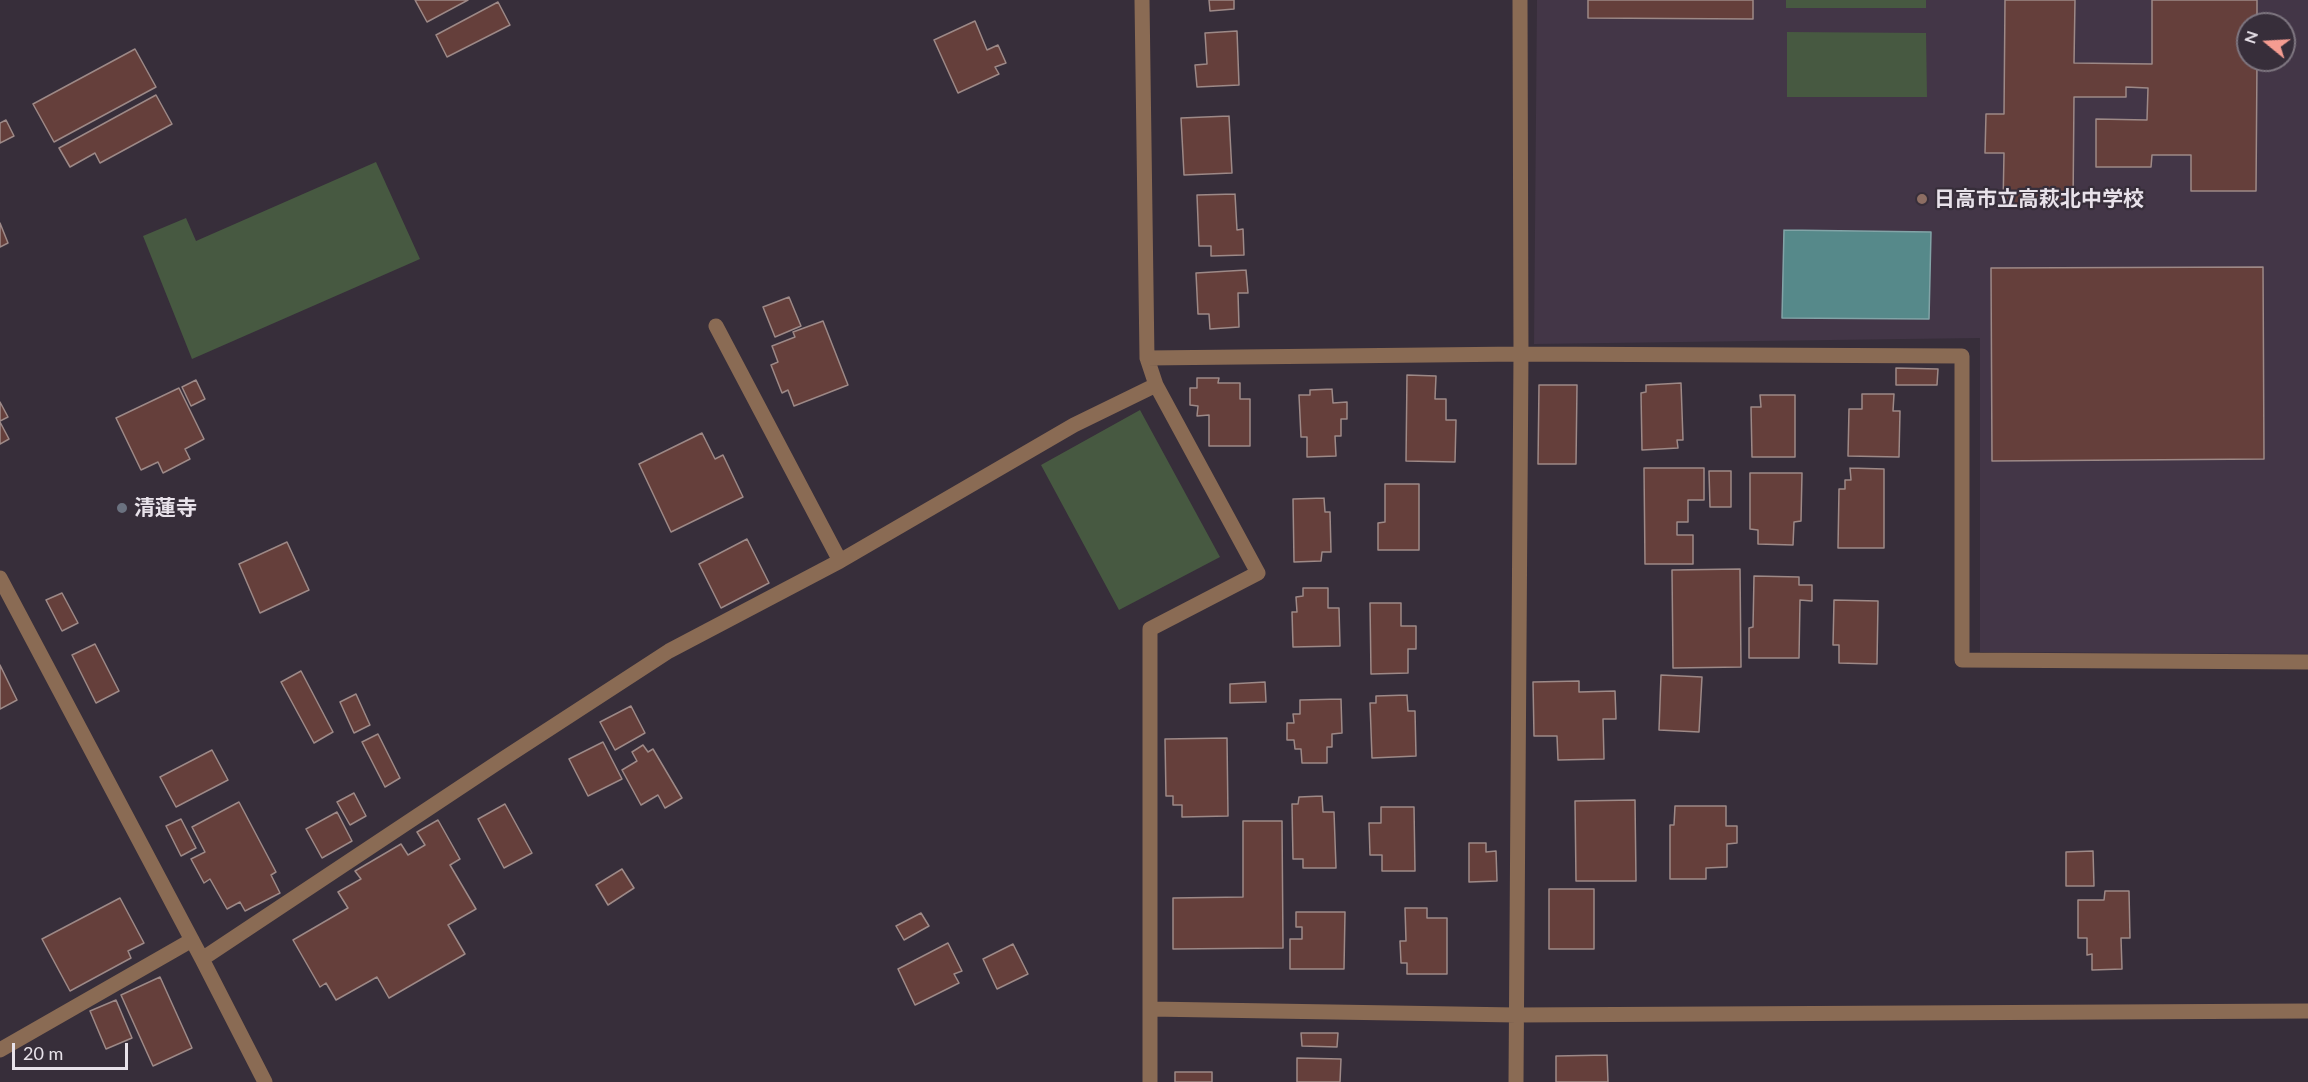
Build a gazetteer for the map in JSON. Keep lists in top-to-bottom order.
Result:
{
  "places": ["日高市立高萩北中学校", "清蓮寺"],
  "scale_bar": "20 m",
  "north": "left"
}
